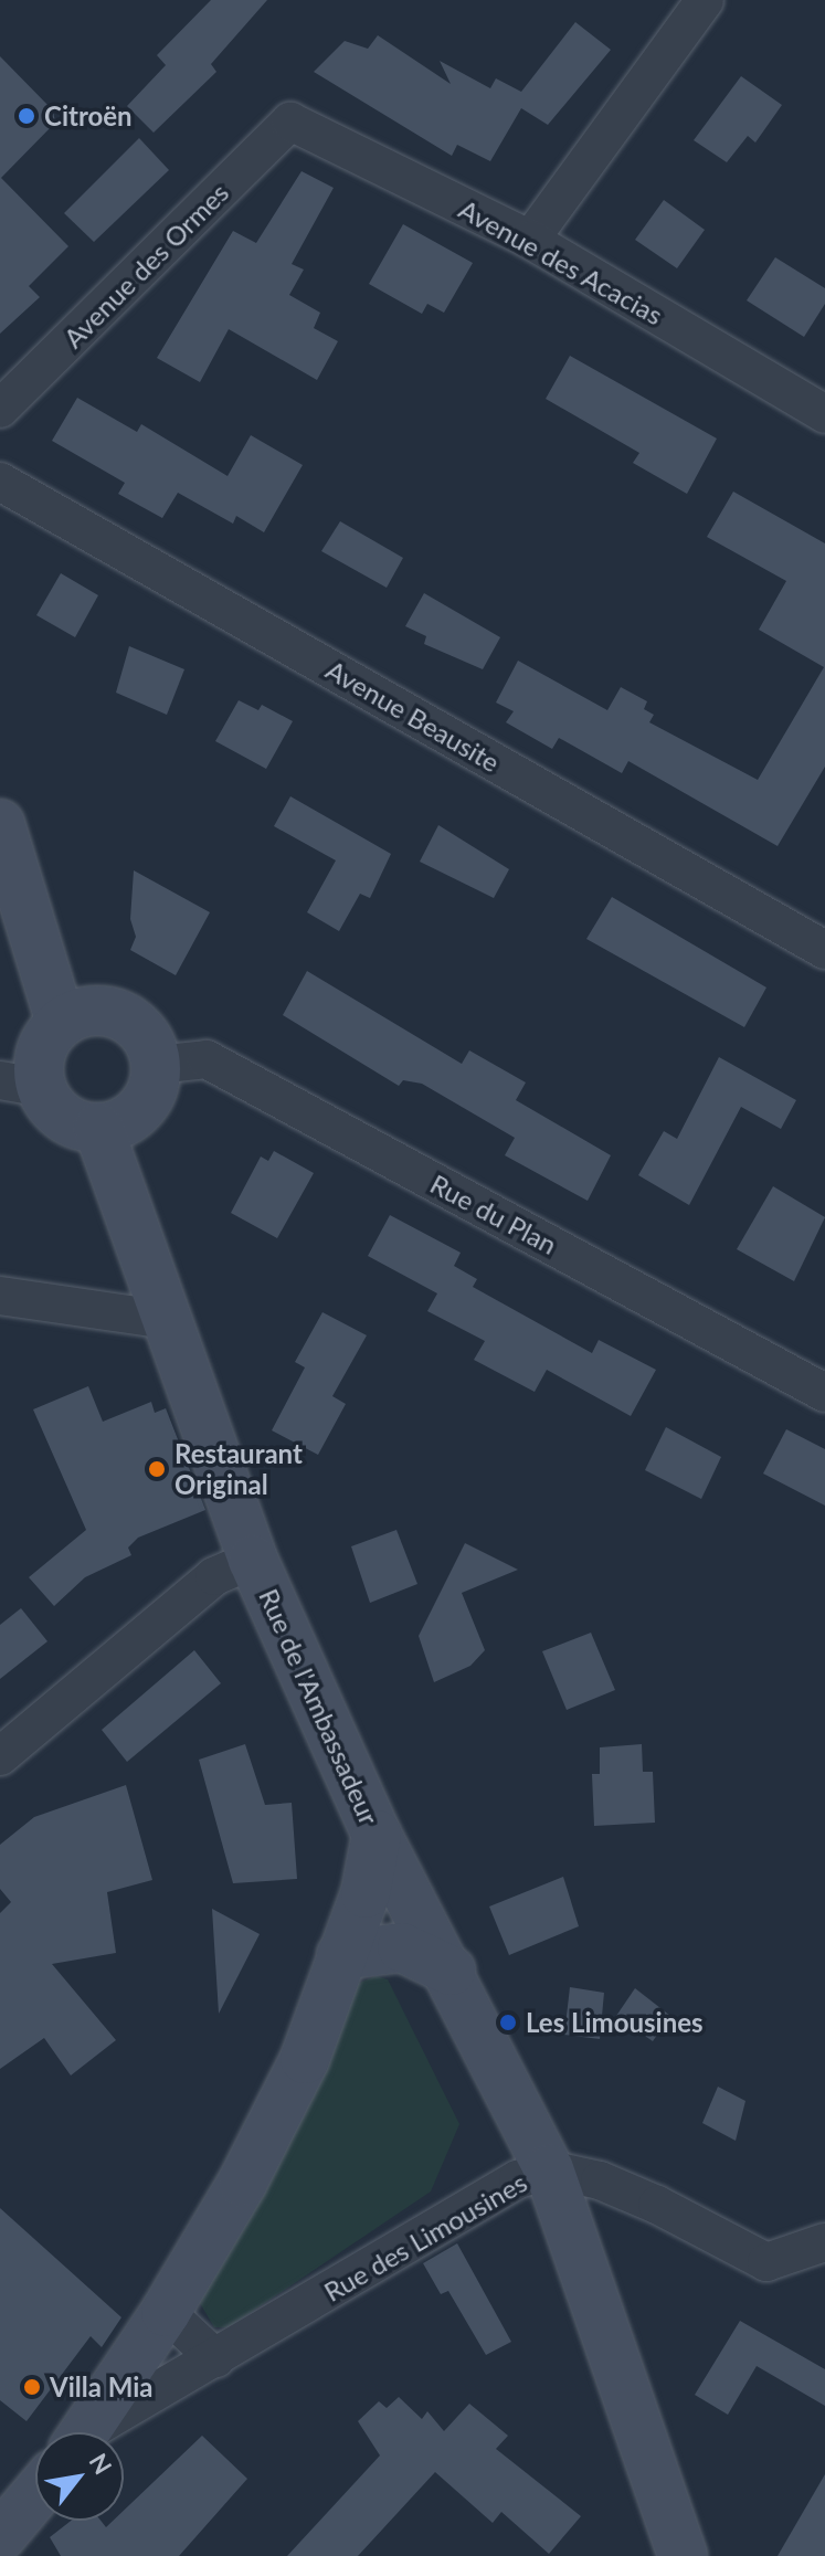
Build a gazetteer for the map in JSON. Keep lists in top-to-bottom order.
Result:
{
  "streets": {
    "main road": ["Rue de l'Ambassadeur"],
    "street": [
      "Avenue des Acacias",
      "Avenue des Ormes",
      "Avenue Beausite",
      "Rue du Plan",
      "Rue des Limousines"
    ]
  },
  "crossings": [
    ["Avenue des Acacias", "Avenue des Ormes"],
    ["Rue du Plan", "Rue de l'Ambassadeur"]
  ],
  "places": [
    "Citroën",
    "Restaurant Original",
    "Les Limousines",
    "Villa Mia"
  ],
  "north": "top right"
}
